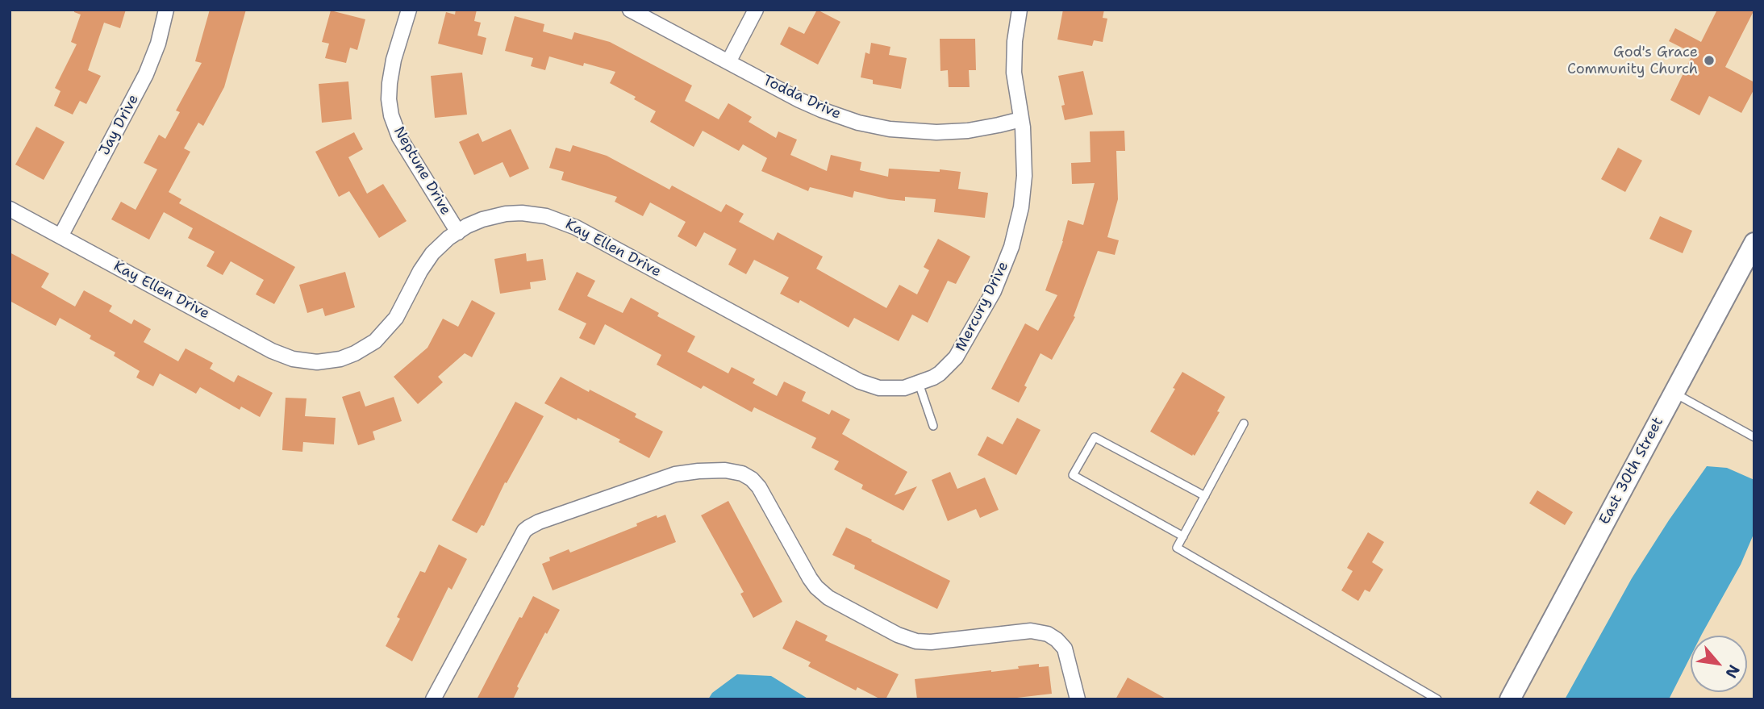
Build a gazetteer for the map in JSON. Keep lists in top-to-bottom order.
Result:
{
  "streets": {
    "main road": ["East 30th Street"],
    "street": [
      "Todda Drive",
      "Jay Drive",
      "Neptune Drive",
      "Kay Ellen Drive",
      "Mercury Drive"
    ]
  },
  "crossings": [
    ["Todda Drive", "Mercury Drive"],
    ["Jay Drive", "Kay Ellen Drive"],
    ["Neptune Drive", "Kay Ellen Drive"],
    ["Kay Ellen Drive", "Mercury Drive"]
  ],
  "places": ["God's Grace Community Church"],
  "north": "bottom right"
}
